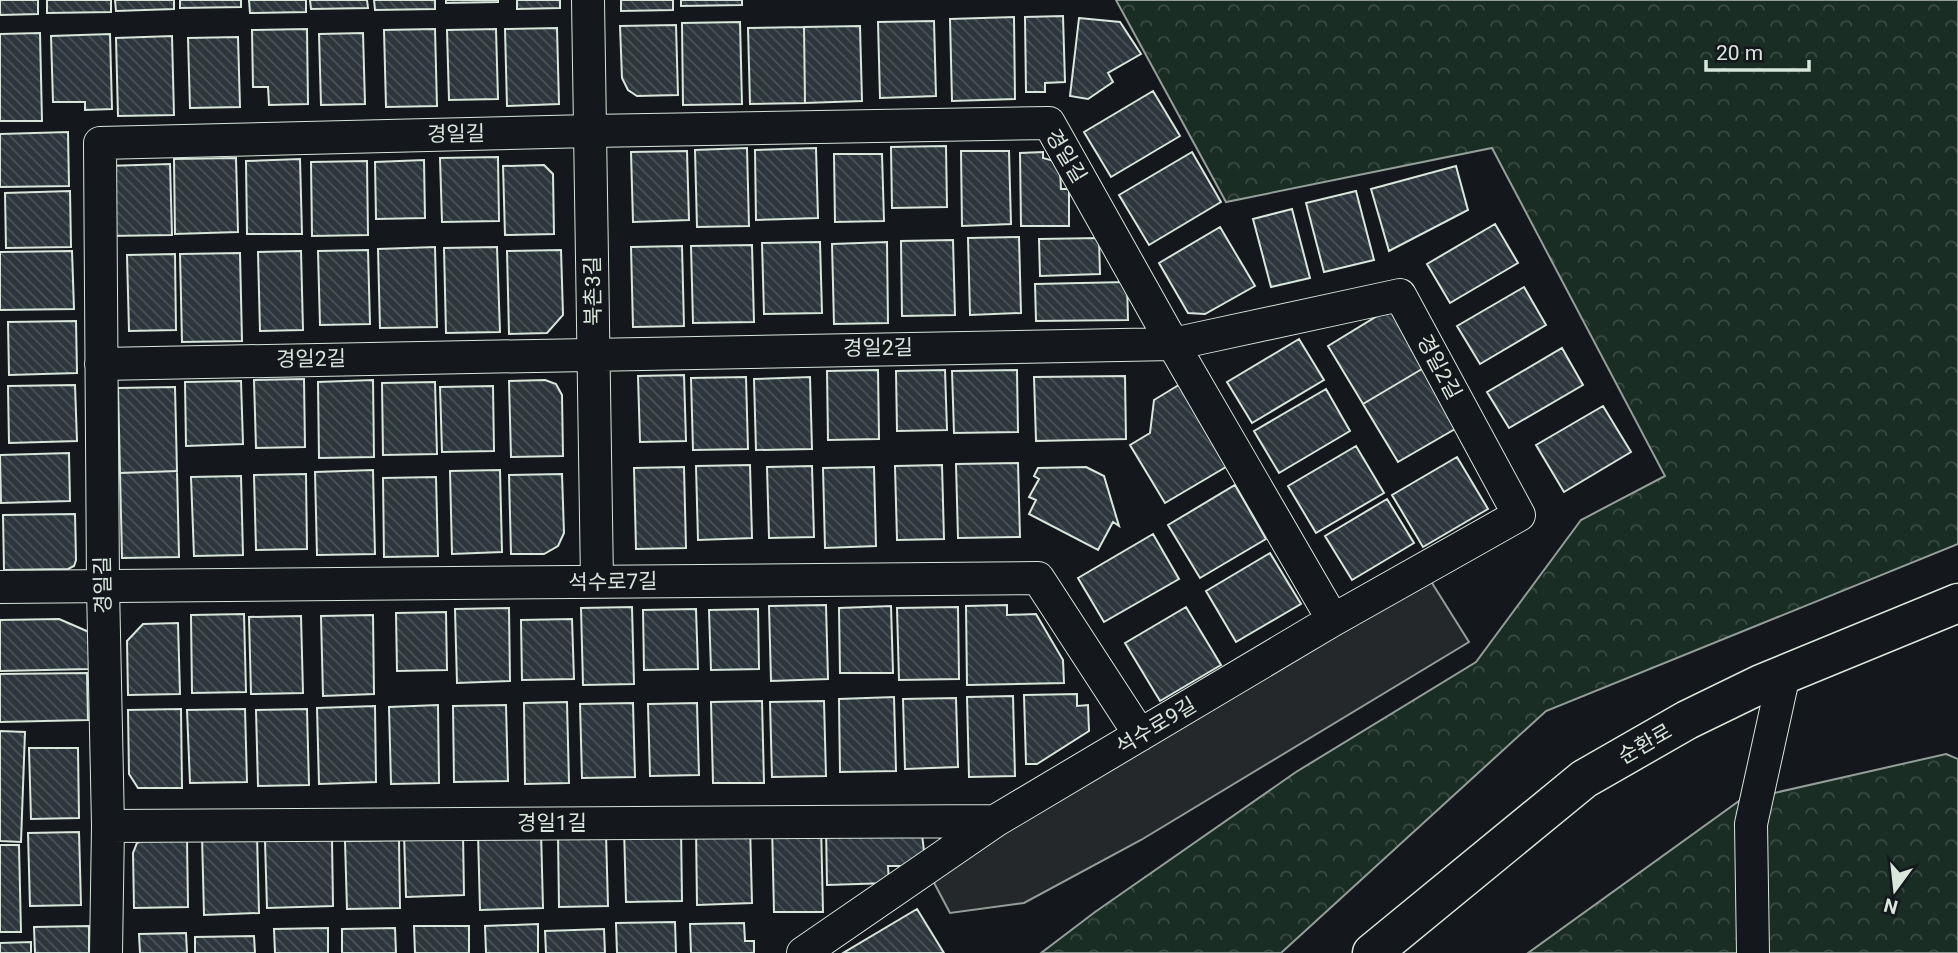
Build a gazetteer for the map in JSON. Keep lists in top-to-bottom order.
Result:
{
  "streets": {
    "main road": ["순환로"],
    "street": [
      "경일길",
      "북촌3길",
      "경일2길",
      "석수로7길",
      "석수로9길",
      "경일1길"
    ]
  },
  "crossings": [
    ["경일길", "북촌3길"],
    ["경일길", "경일2길"],
    ["경일길", "석수로7길"],
    ["경일길", "석수로9길"],
    ["경일길", "경일1길"],
    ["북촌3길", "경일2길"],
    ["북촌3길", "석수로7길"],
    ["경일2길", "석수로9길"],
    ["석수로7길", "석수로9길"],
    ["석수로9길", "경일1길"]
  ],
  "scale_bar": "20 m",
  "north": "bottom"
}
